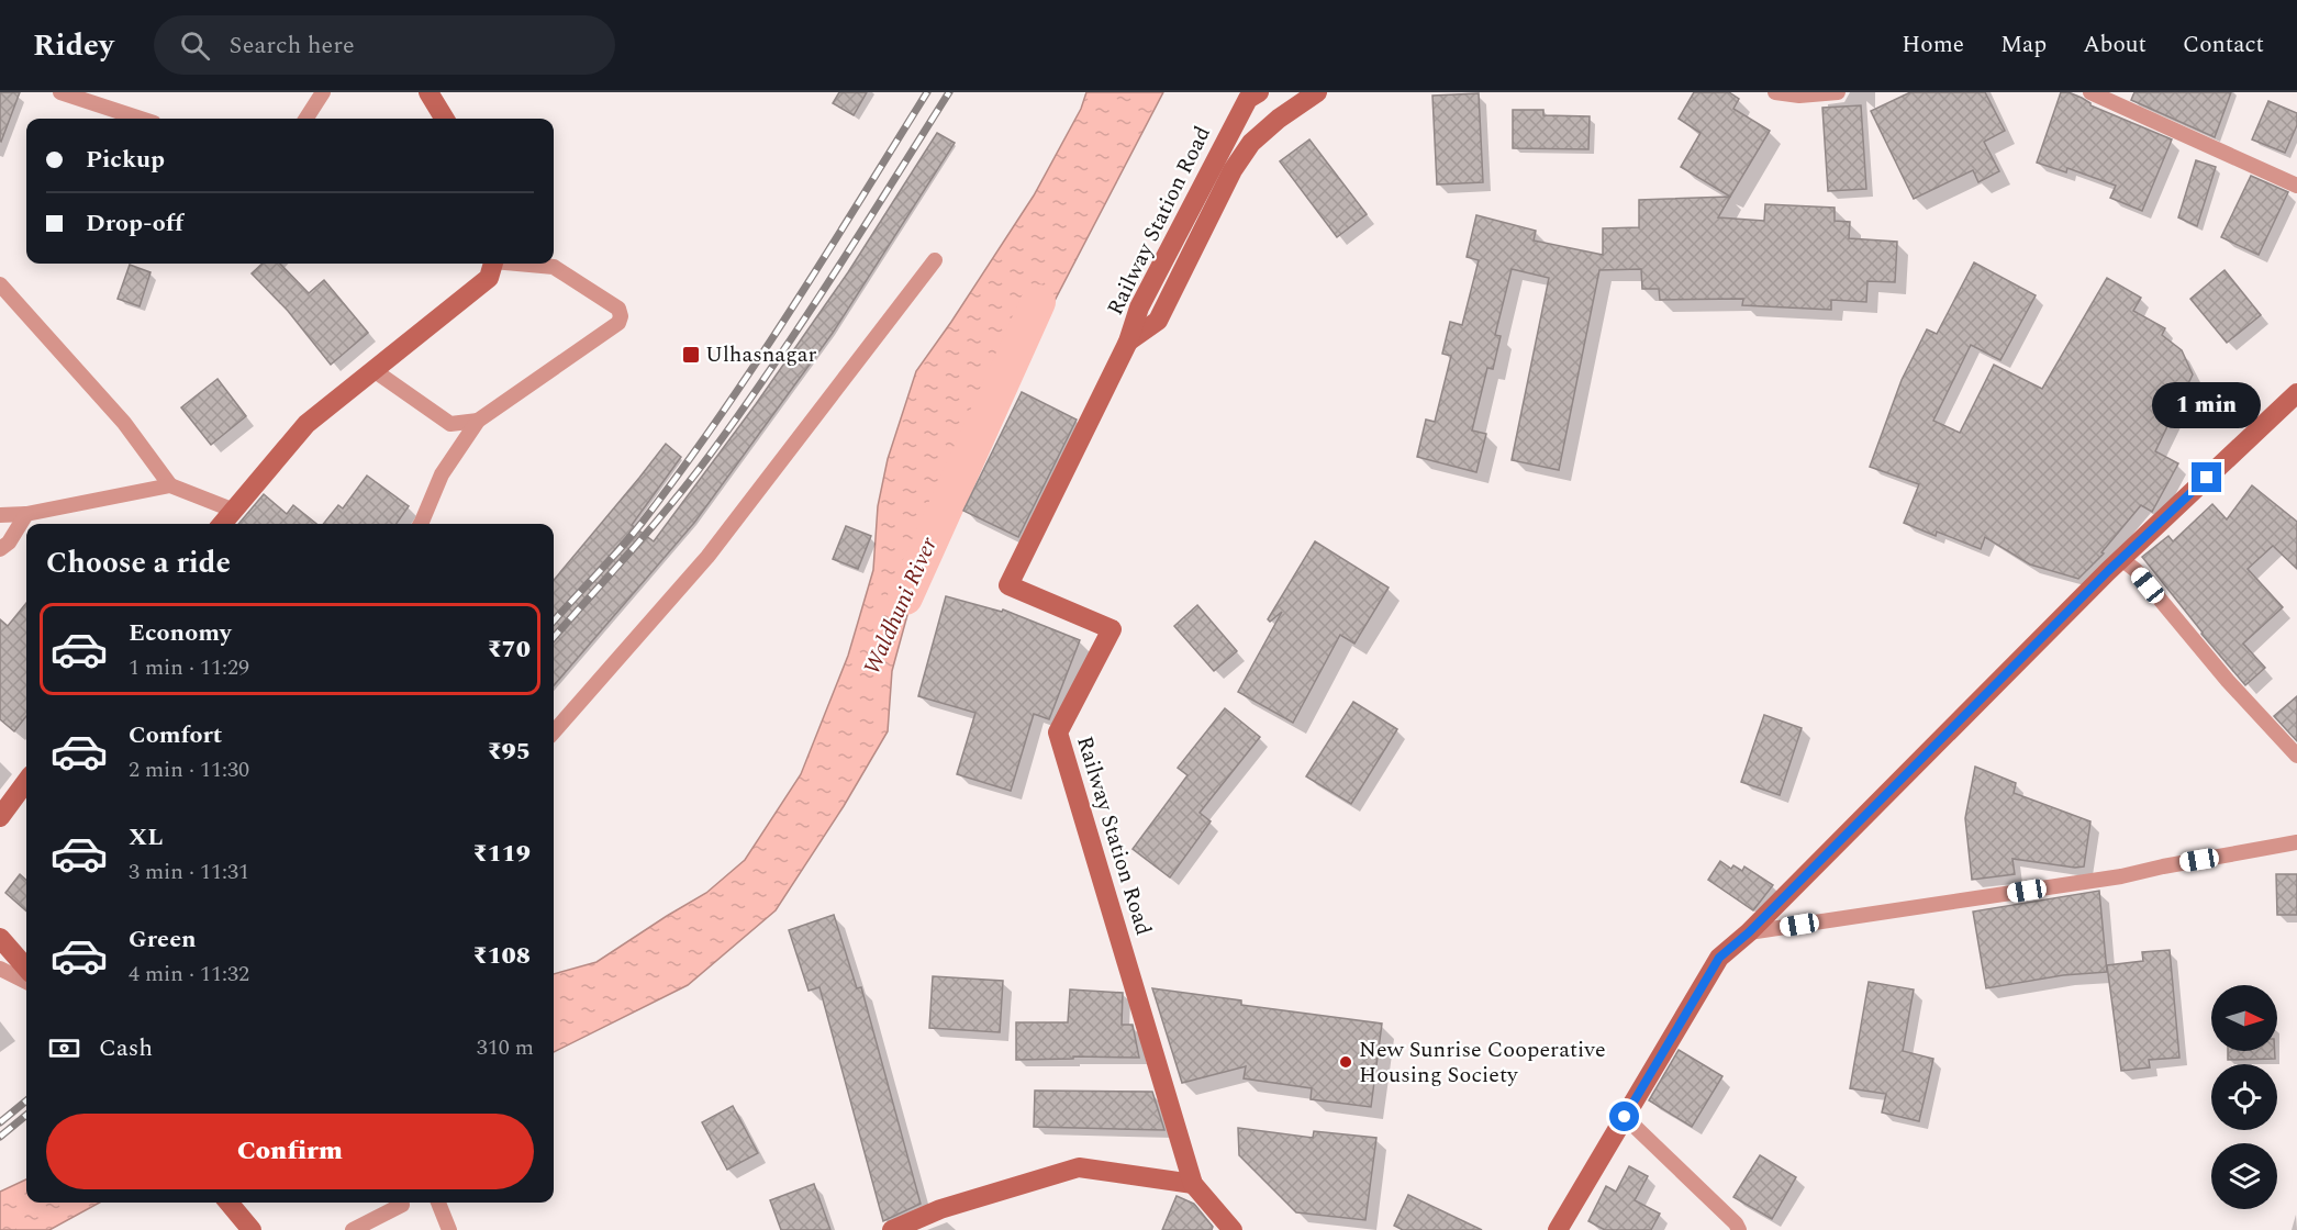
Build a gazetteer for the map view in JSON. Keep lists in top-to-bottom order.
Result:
{
  "streets": {
    "street": ["Railway Station Road"]
  },
  "water": ["Waldhuni River"],
  "places": {
    "transit": ["Ulhasnagar"],
    "other": ["New Sunrise Cooperative Housing Society"]
  },
  "north": "right",
  "page": {
    "header": "Ridey",
    "search": "Search here",
    "nav": [
      "Home",
      "Map",
      "About",
      "Contact"
    ],
    "banner": ["Pickup", "Drop-off"],
    "bubble": "1 min",
    "heading": "Choose a ride",
    "list": [
      {
        "name": "Economy",
        "note": "1 min · 11:29",
        "value": "₹70"
      },
      {
        "name": "Comfort",
        "note": "2 min · 11:30",
        "value": "₹95"
      },
      {
        "name": "XL",
        "note": "3 min · 11:31",
        "value": "₹119"
      },
      {
        "name": "Green",
        "note": "4 min · 11:32",
        "value": "₹108"
      }
    ],
    "pay": ["Cash", "310 m"],
    "buttons": "Confirm"
  }
}
